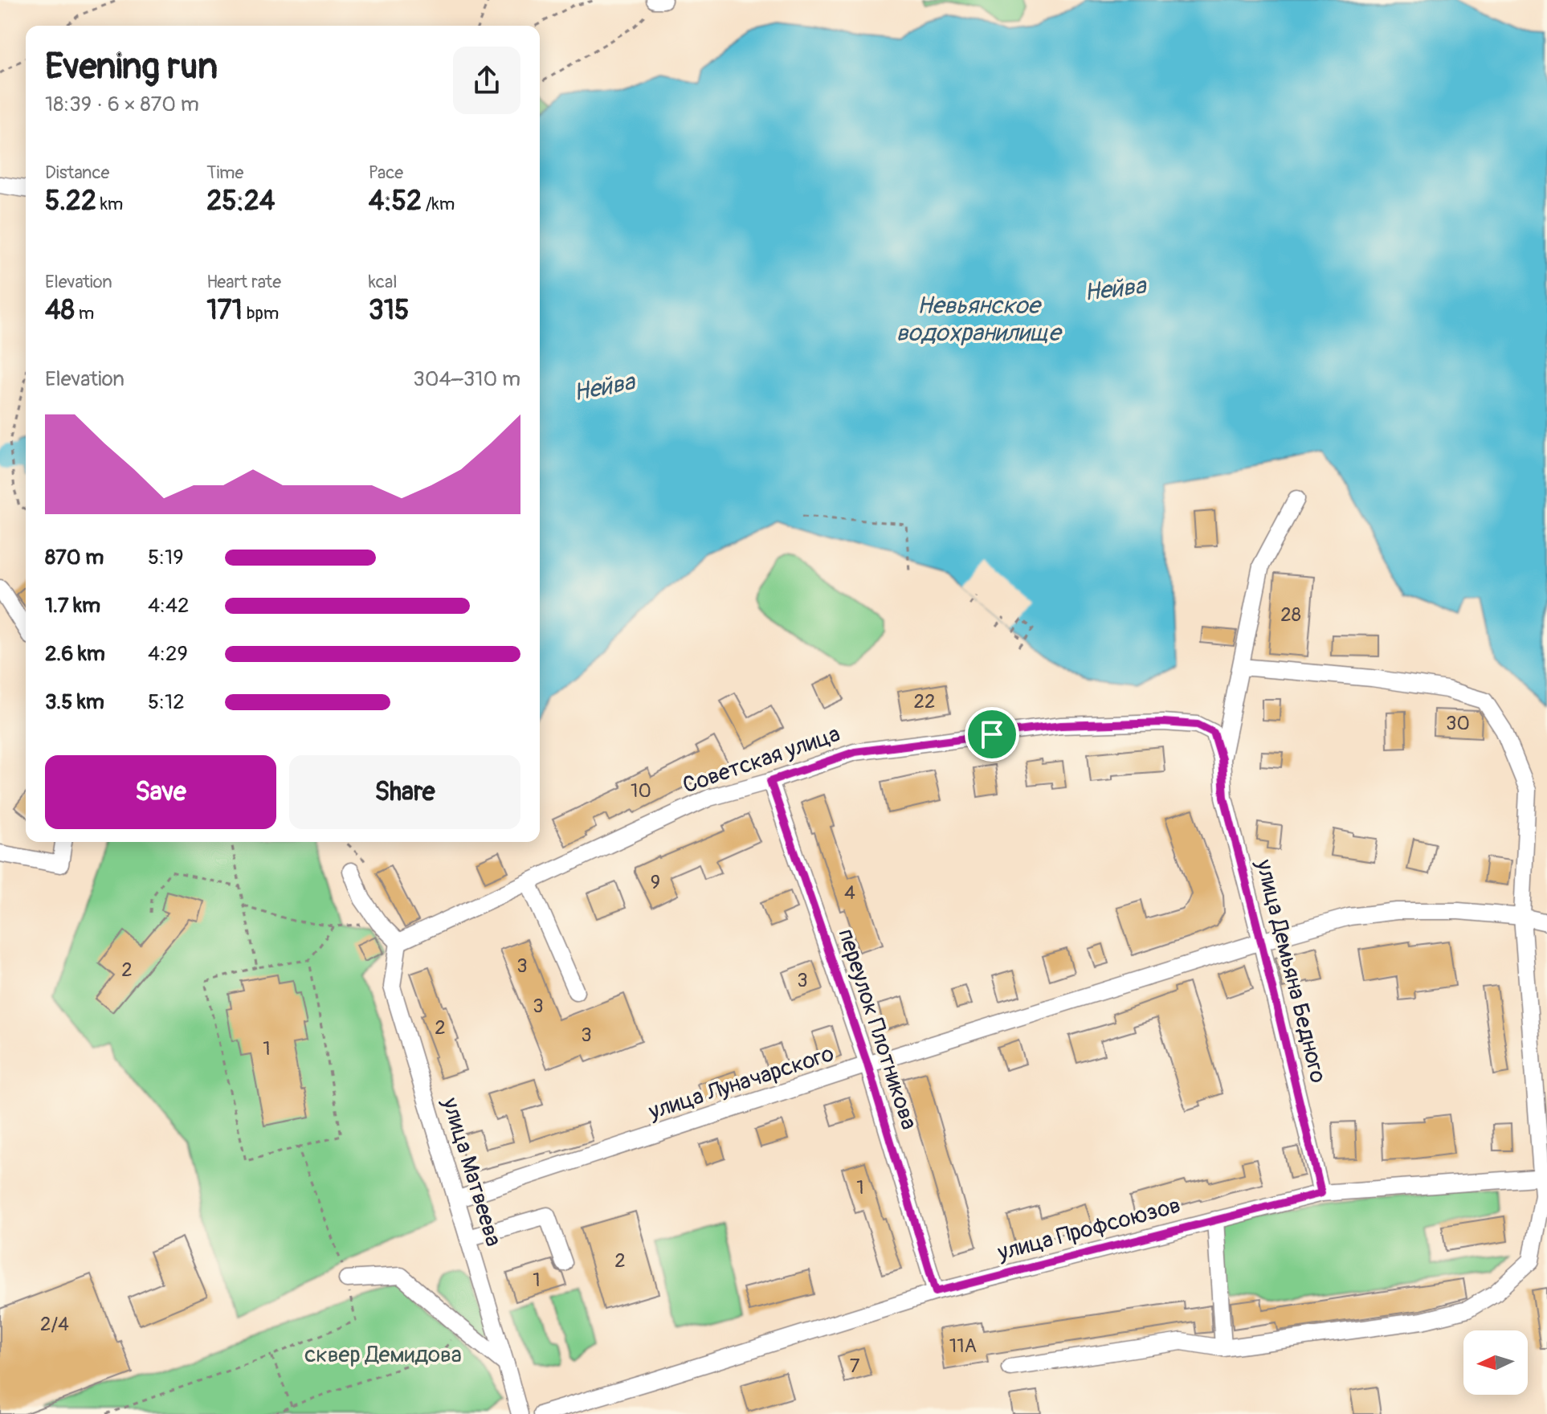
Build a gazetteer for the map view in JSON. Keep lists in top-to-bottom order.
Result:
{
  "streets": {
    "street": [
      "Советская улица",
      "улица Демьяна Бедного",
      "переулок Плотникова",
      "улица Луначарского",
      "улица Матвеева",
      "улица Профсоюзов"
    ]
  },
  "crossings": [
    ["Советская улица", "улица Демьяна Бедного"],
    ["Советская улица", "переулок Плотникова"],
    ["Советская улица", "улица Матвеева"],
    ["улица Демьяна Бедного", "улица Луначарского"],
    ["улица Демьяна Бедного", "улица Профсоюзов"],
    ["переулок Плотникова", "улица Луначарского"],
    ["переулок Плотникова", "улица Профсоюзов"],
    ["улица Луначарского", "улица Матвеева"]
  ],
  "water": ["Нейва", "Невьянское водохранилище"],
  "parks": ["сквер Демидова"],
  "house_numbers": [
    "28",
    "22",
    "30",
    "10",
    "9",
    "4",
    "3",
    "2",
    "3",
    "3",
    "2",
    "3",
    "1",
    "1",
    "2",
    "1",
    "2/4",
    "11А",
    "7"
  ],
  "north": "left",
  "page": {
    "heading": ["Evening run", "18:39 · 6 × 870 m"],
    "stats": [
      ["Distance", "5.22 km"],
      ["Time", "25:24"],
      ["Pace", "4:52 /km"],
      ["Elevation", "48 m"],
      ["Heart rate", "171 bpm"],
      ["kcal", "315"]
    ],
    "chart": ["Elevation", "304–310 m"],
    "list": [
      {
        "name": "870 m",
        "note": "5:19"
      },
      {
        "name": "1.7 km",
        "note": "4:42"
      },
      {
        "name": "2.6 km",
        "note": "4:29"
      },
      {
        "name": "3.5 km",
        "note": "5:12"
      }
    ],
    "buttons": ["Save", "Share"]
  }
}
